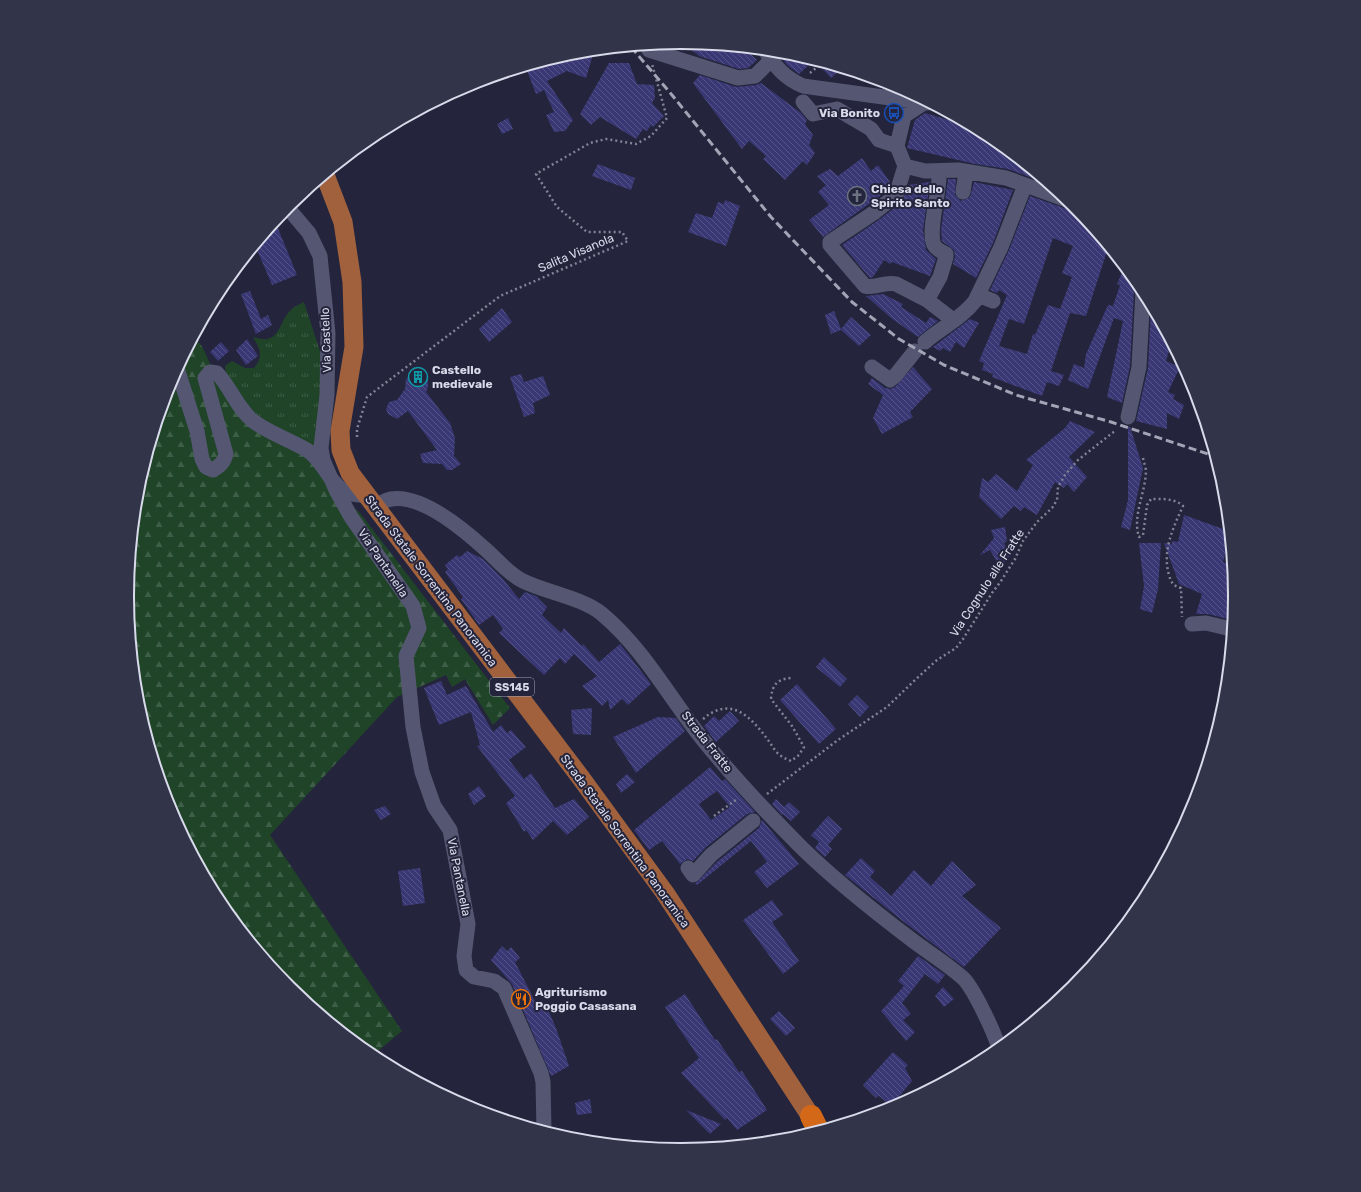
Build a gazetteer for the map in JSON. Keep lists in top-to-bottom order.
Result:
{
  "streets": {
    "main road": ["Strada Statale Sorrentina Panoramica", "SS145"],
    "street": ["Via Castello", "Via Pantanella", "Strada Fratte"],
    "path": ["Salita Visanola", "Via Cognulo alle Fratte"]
  },
  "crossings": [
    ["Via Castello", "Via Pantanella"],
    ["Strada Statale Sorrentina Panoramica", "Strada Fratte"],
    ["Via Cognulo alle Fratte", "Strada Fratte"]
  ],
  "places": {
    "bus stop": ["Via Bonito"],
    "church": ["Chiesa dello Spirito Santo"],
    "building": ["Castello medievale"],
    "restaurant": ["Agriturismo Poggio Casasana"]
  }
}
